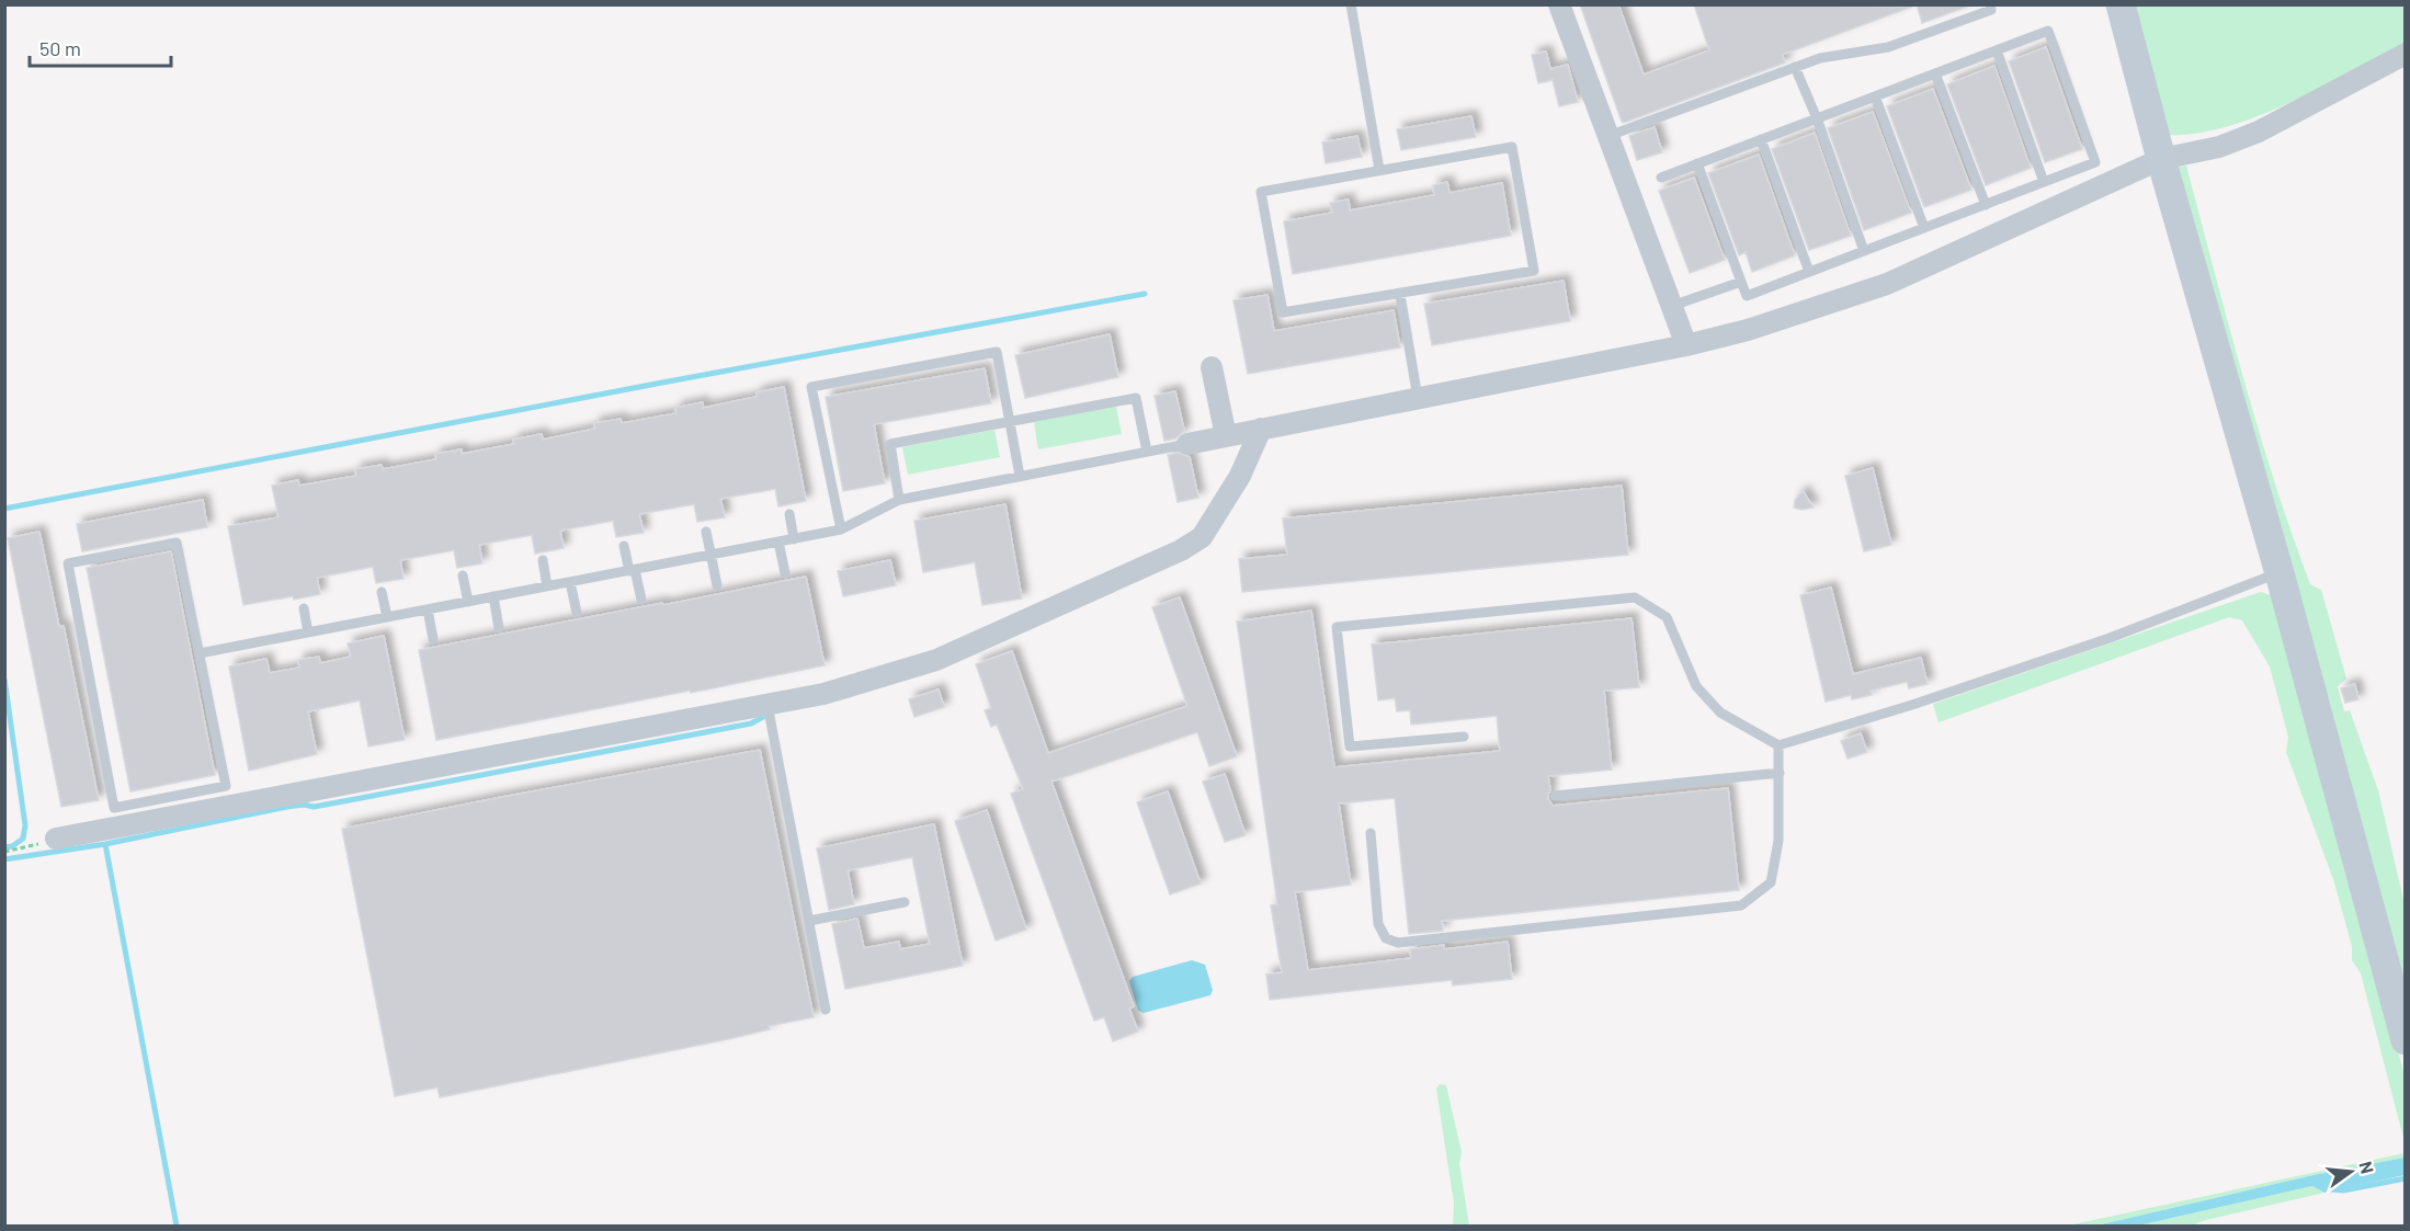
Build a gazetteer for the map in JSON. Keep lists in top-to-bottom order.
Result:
{
  "scale_bar": "50 m",
  "north": "right"
}
